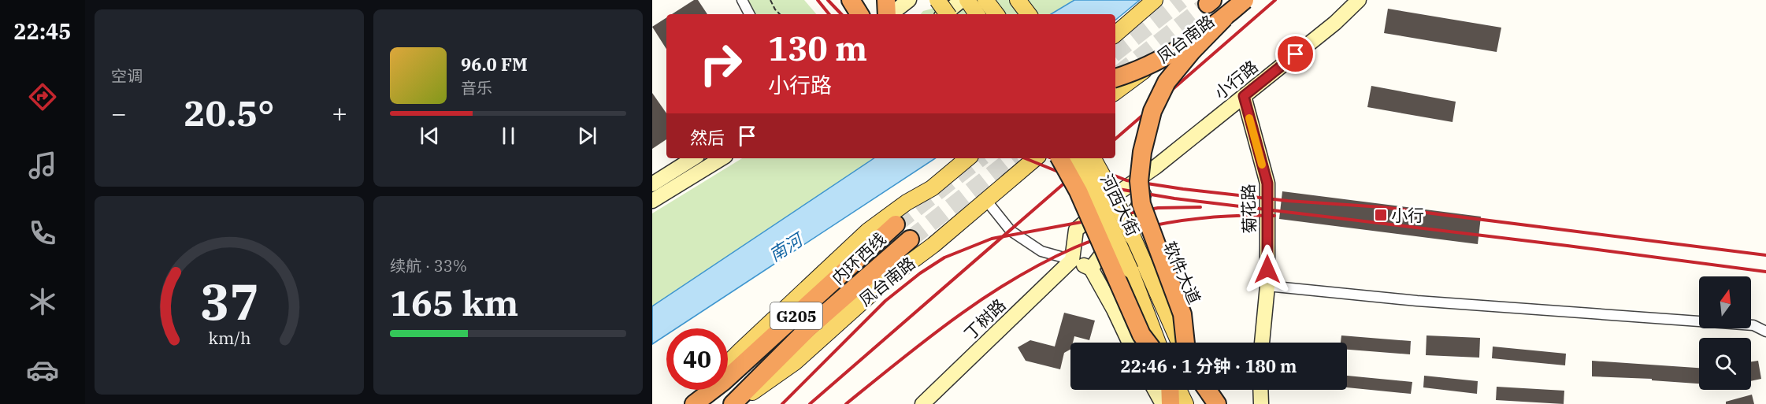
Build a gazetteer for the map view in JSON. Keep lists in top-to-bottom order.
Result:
{
  "streets": {
    "highway": ["内环西线", "G205"],
    "main road": ["凤台南路", "河西大街", "软件大道"],
    "street": ["小行路", "菊花路", "丁树路"]
  },
  "crossings": [
    ["凤台南路", "内环西线"],
    ["小行路", "菊花路"],
    ["小行路", "软件大道"],
    ["小行路", "丁树路"],
    ["河西大街", "软件大道"]
  ],
  "water": ["南河"],
  "places": {
    "transit": ["小行"]
  },
  "north": "top",
  "page": {
    "tabs": "22:45",
    "tile": [
      "空调",
      ["续航 · 33%", "165 km"]
    ],
    "turn": ["130 m", "小行路"],
    "song": ["96.0 FM", "音乐"],
    "heat": ["−", "20.5°", "+"],
    "then": "然后",
    "limit": "40",
    "trip": "22:46 · 1 分钟 · 180 m",
    "gauge": ["37", "km/h"]
  }
}
